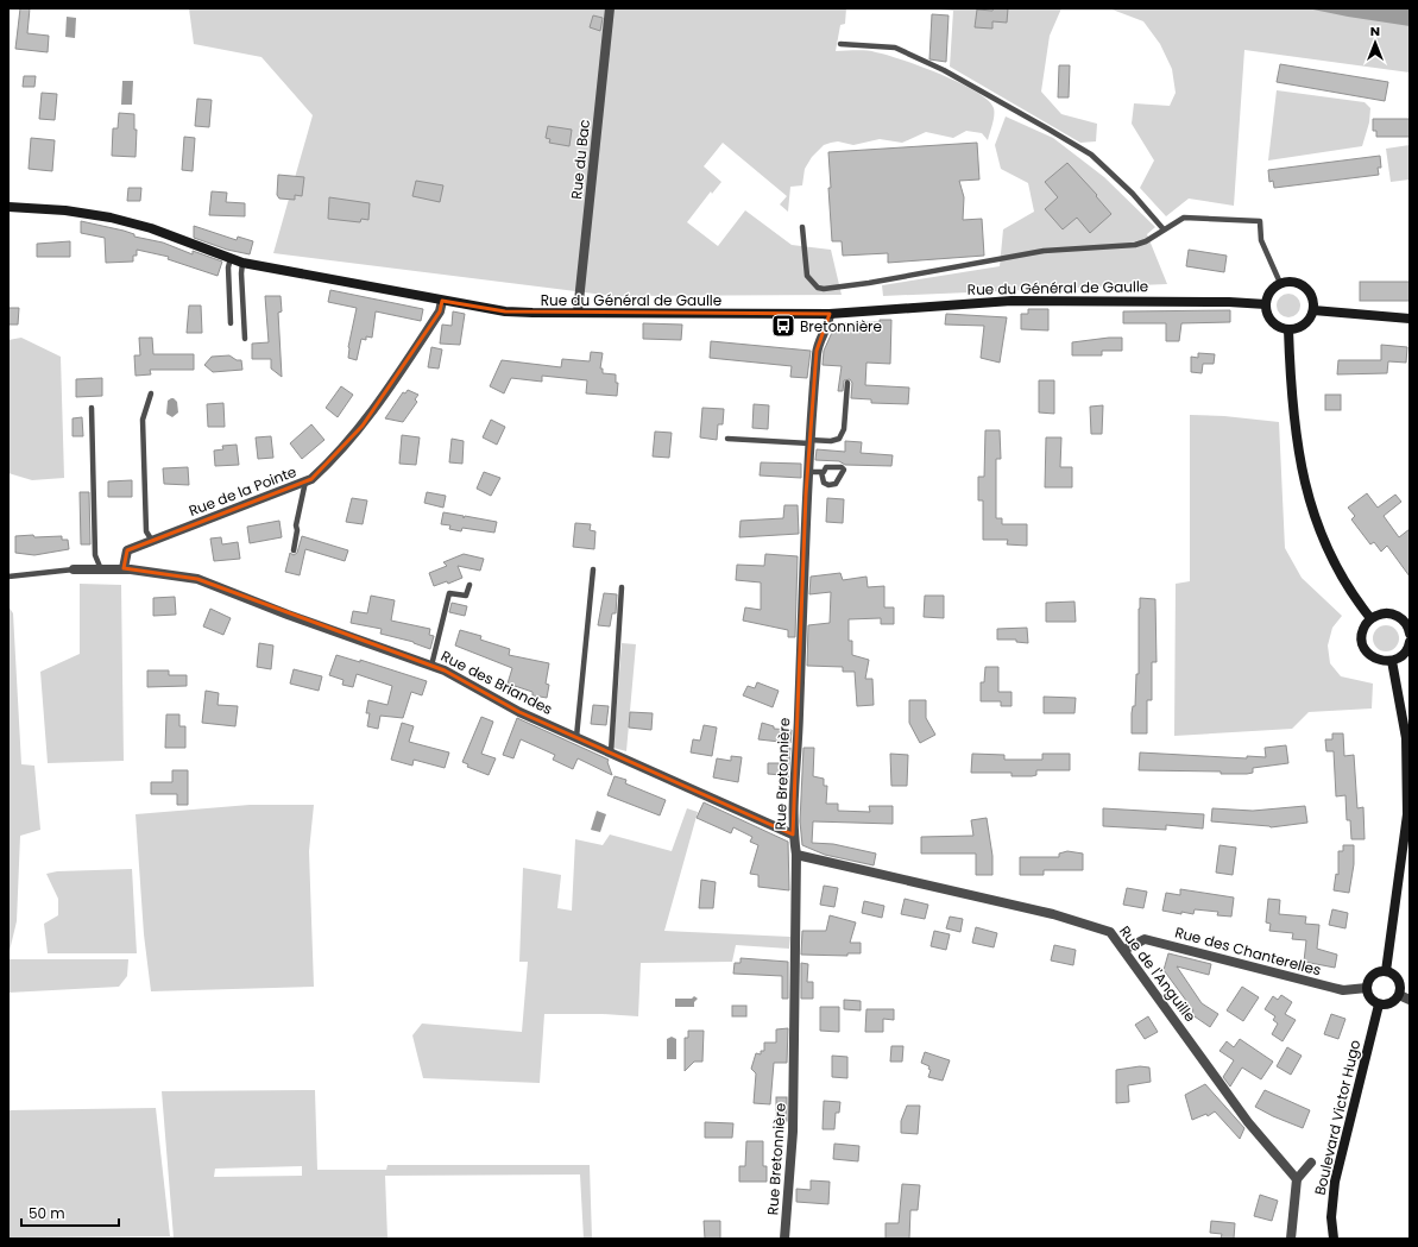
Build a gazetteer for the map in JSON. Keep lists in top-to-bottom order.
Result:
{
  "streets": {
    "main road": ["Rue du Général de Gaulle", "Boulevard Victor Hugo"],
    "street": [
      "Rue du Bac",
      "Rue de la Pointe",
      "Rue des Briandes",
      "Rue Bretonnière",
      "Rue des Chanterelles",
      "Rue de l'Anguille"
    ]
  },
  "crossings": [
    ["Rue du Bac", "Rue du Général de Gaulle"],
    ["Rue du Général de Gaulle", "Rue de la Pointe"],
    ["Rue du Général de Gaulle", "Rue Bretonnière"],
    ["Rue de la Pointe", "Rue des Briandes"],
    ["Rue des Briandes", "Rue Bretonnière"],
    ["Rue Bretonnière", "Rue de l'Anguille"],
    ["Rue des Chanterelles", "Rue de l'Anguille"],
    ["Rue des Chanterelles", "Boulevard Victor Hugo"]
  ],
  "places": {
    "bus stop": ["Bretonnière"]
  },
  "scale_bar": "50 m",
  "north": "top"
}
